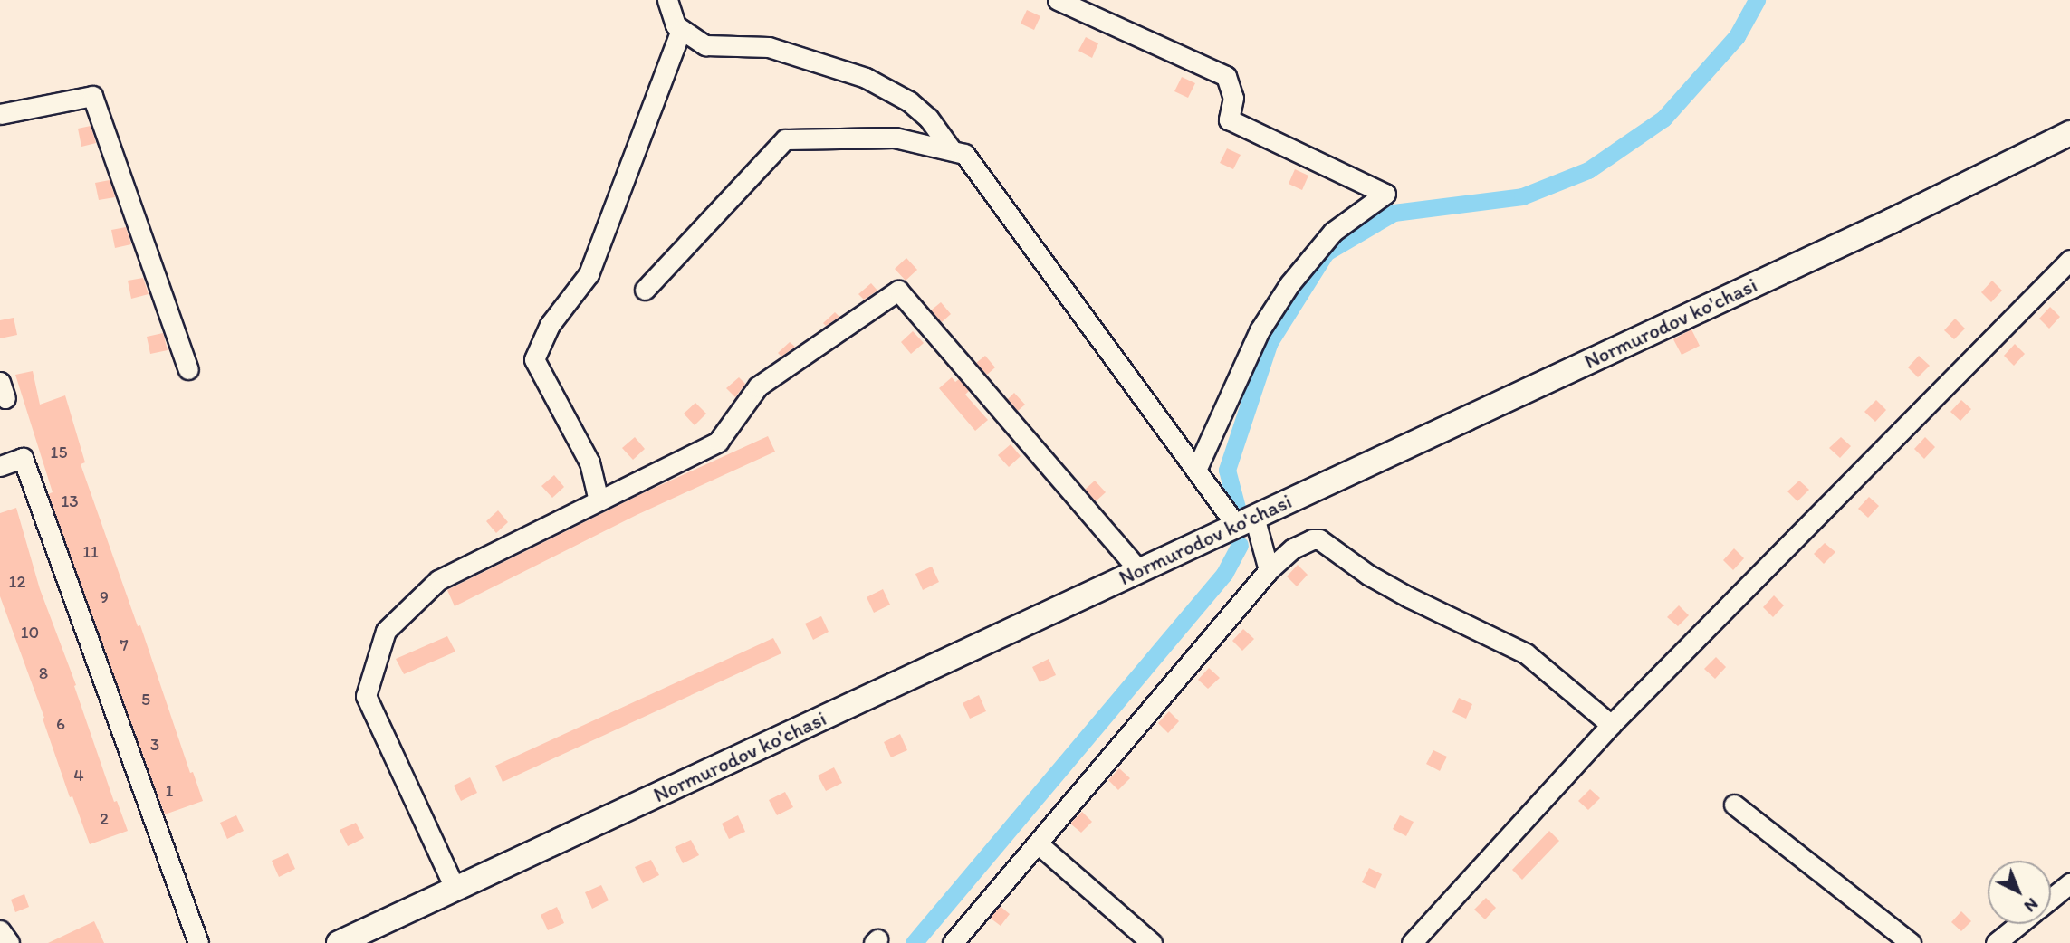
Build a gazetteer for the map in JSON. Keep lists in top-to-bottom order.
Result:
{
  "streets": {
    "main road": ["Normurodov ko'chasi"]
  },
  "house_numbers": [
    "15",
    "13",
    "11",
    "12",
    "9",
    "10",
    "7",
    "8",
    "5",
    "6",
    "3",
    "4",
    "1",
    "2"
  ],
  "north": "bottom right"
}
